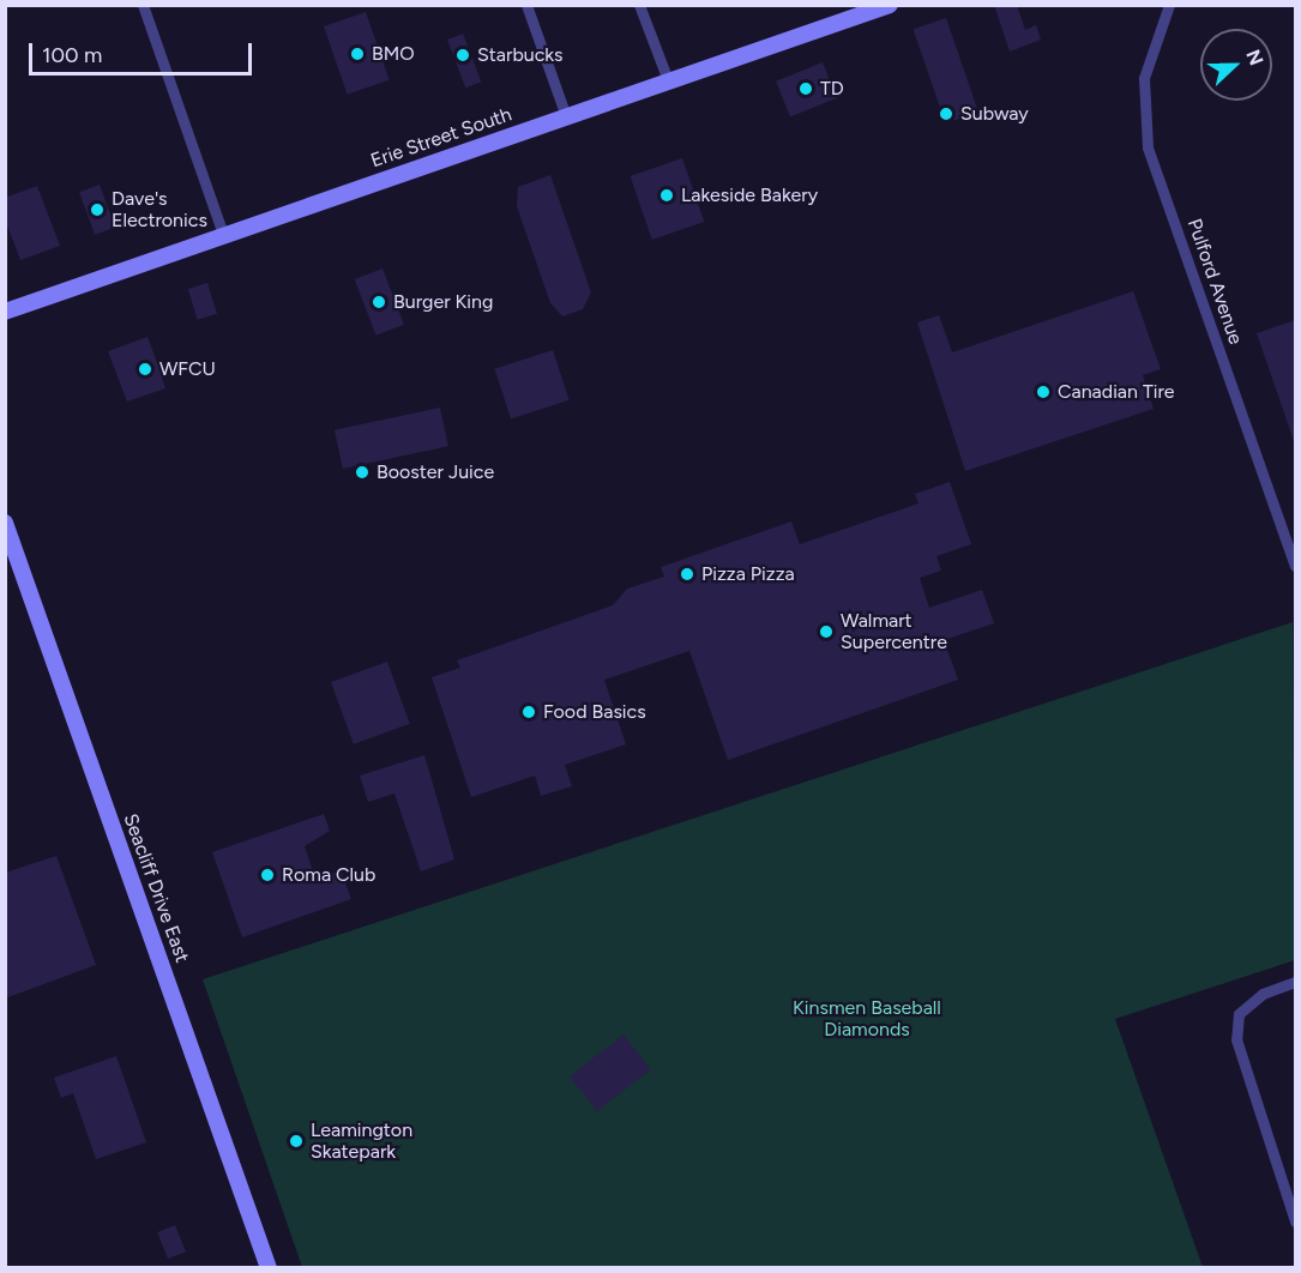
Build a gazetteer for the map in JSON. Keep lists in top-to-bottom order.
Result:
{
  "streets": {
    "main road": ["Erie Street South", "Seacliff Drive East"],
    "street": ["Pulford Avenue"]
  },
  "parks": ["Kinsmen Baseball Diamonds"],
  "places": [
    "BMO",
    "Starbucks",
    "TD",
    "Subway",
    "Lakeside Bakery",
    "Dave's Electronics",
    "Burger King",
    "WFCU",
    "Canadian Tire",
    "Booster Juice",
    "Pizza Pizza",
    "Walmart Supercentre",
    "Food Basics",
    "Roma Club",
    "Leamington Skatepark"
  ],
  "scale_bar": "100 m",
  "north": "right"
}
